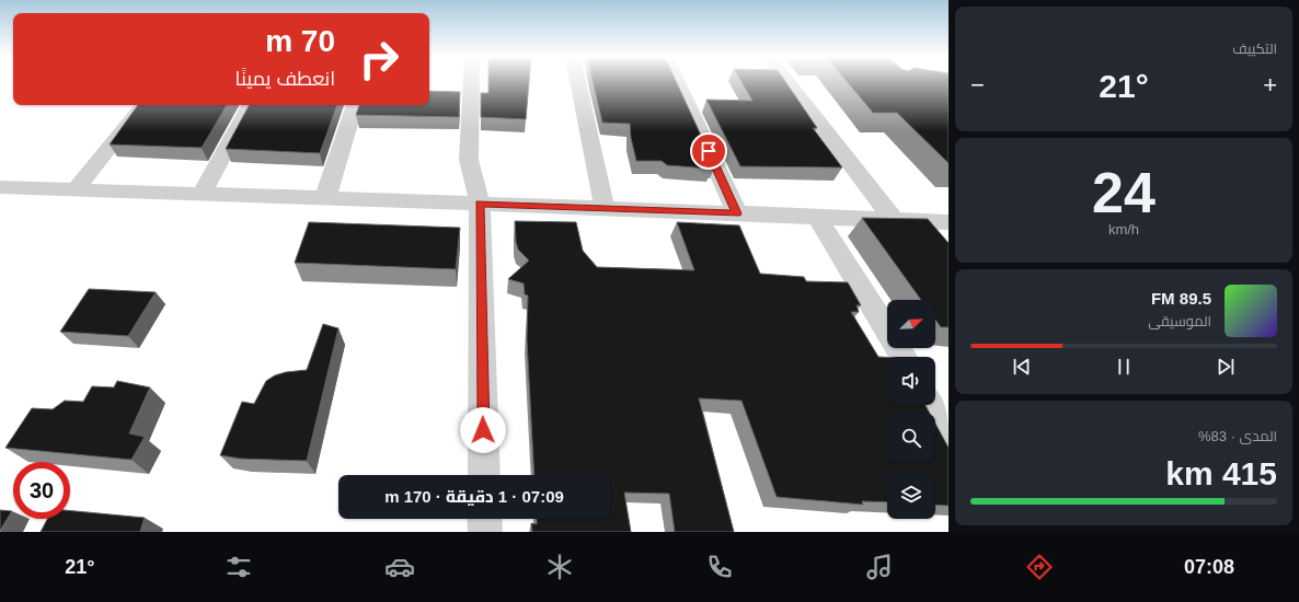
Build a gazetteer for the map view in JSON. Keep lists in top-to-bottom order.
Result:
{
  "north": "top right",
  "page": {
    "tile": [
      "التكييف",
      ["24", "km/h"],
      ["المدى · 83%", "415 km"]
    ],
    "turn": ["70 m", "انعطف يمينًا"],
    "heat": ["−", "21°", "+"],
    "song": ["89.5 FM", "الموسيقى"],
    "limit": "30",
    "trip": "07:09 · 1 دقيقة · 170 m",
    "tabs": ["07:08", "21°"]
  }
}
